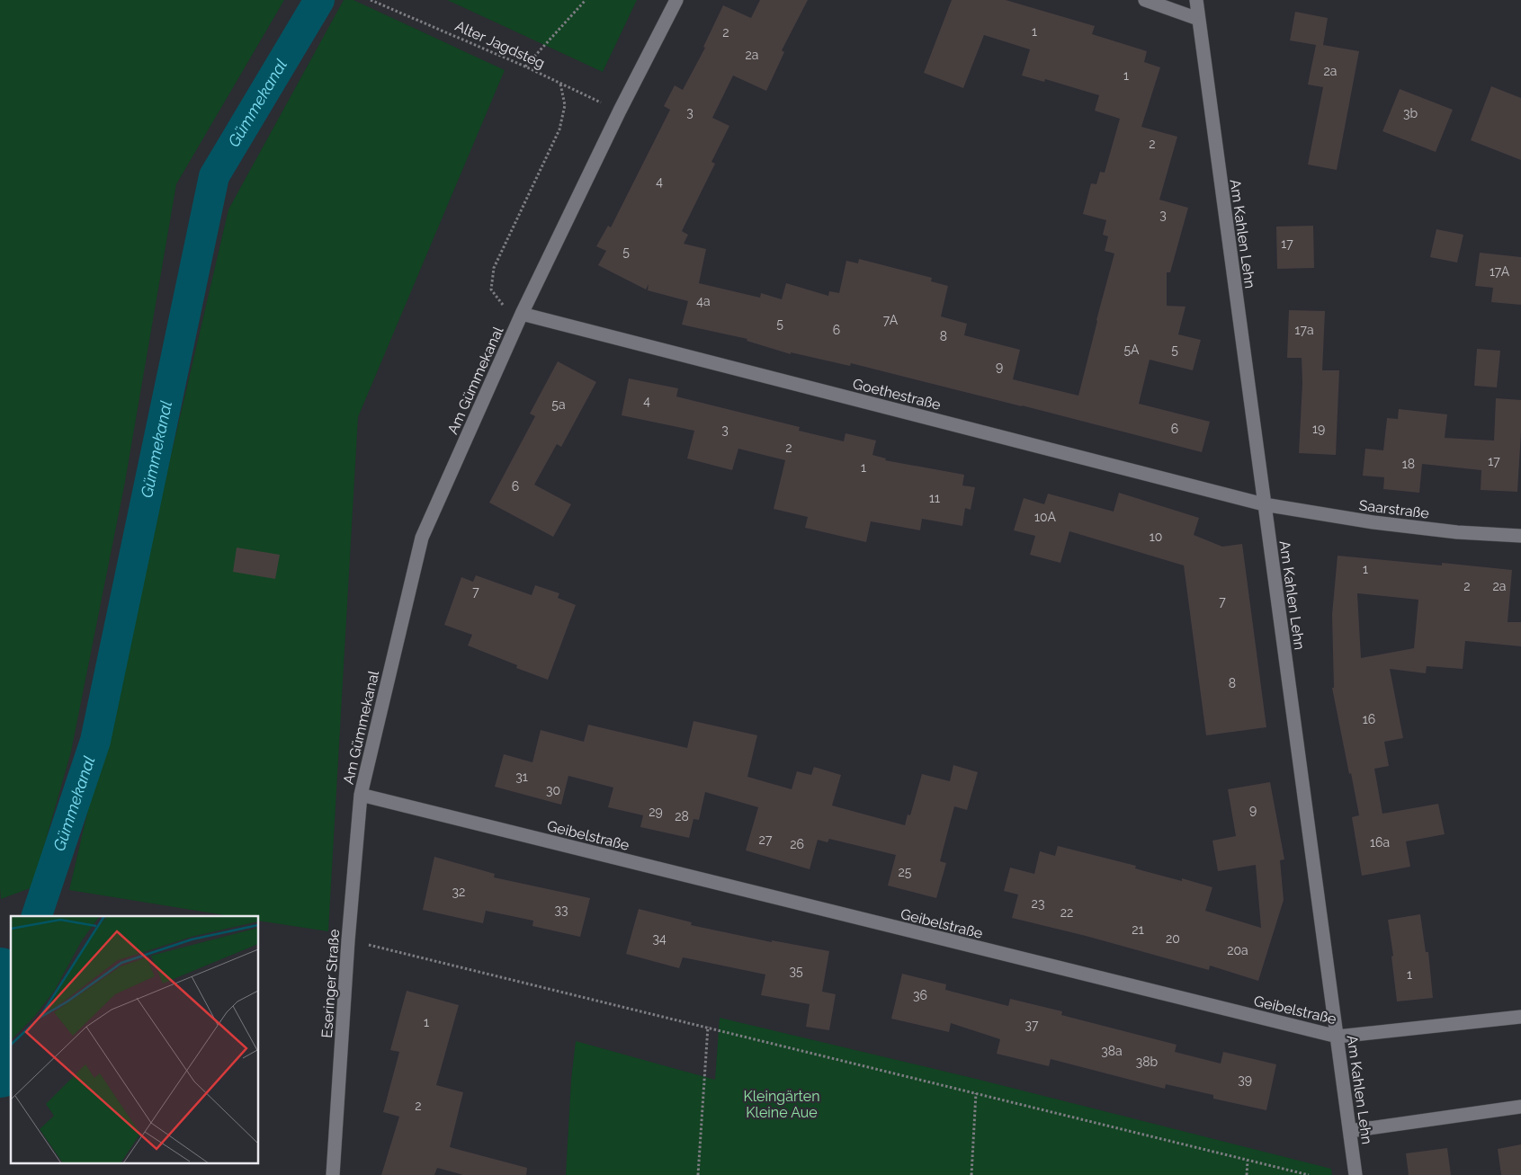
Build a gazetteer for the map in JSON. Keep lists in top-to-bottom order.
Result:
{
  "streets": {
    "street": [
      "Am Kahlen Lehn",
      "Am Gümmekanal",
      "Goethestraße",
      "Saarstraße",
      "Geibelstraße",
      "Eseringer Straße"
    ],
    "path": ["Alter Jagdsteg"]
  },
  "crossings": [
    ["Alter Jagdsteg", "Am Gümmekanal"],
    ["Am Kahlen Lehn", "Goethestraße"],
    ["Am Kahlen Lehn", "Saarstraße"],
    ["Am Kahlen Lehn", "Geibelstraße"],
    ["Am Gümmekanal", "Goethestraße"],
    ["Am Gümmekanal", "Geibelstraße"],
    ["Am Gümmekanal", "Eseringer Straße"],
    ["Goethestraße", "Saarstraße"],
    ["Geibelstraße", "Eseringer Straße"]
  ],
  "water": ["Gümmekanal"],
  "parks": ["Kleingärten Kleine Aue"],
  "house_numbers": [
    "1",
    "2",
    "2a",
    "2a",
    "1",
    "3",
    "3b",
    "2",
    "4",
    "3",
    "17",
    "5",
    "17A",
    "4a",
    "7A",
    "5",
    "6",
    "17a",
    "8",
    "5A",
    "5",
    "9",
    "4",
    "5a",
    "6",
    "19",
    "3",
    "2",
    "17",
    "18",
    "1",
    "6",
    "11",
    "10A",
    "10",
    "1",
    "2",
    "2a",
    "7",
    "7",
    "8",
    "16",
    "31",
    "30",
    "9",
    "29",
    "28",
    "27",
    "16a",
    "26",
    "25",
    "32",
    "23",
    "33",
    "22",
    "21",
    "34",
    "20",
    "20a",
    "35",
    "1",
    "36",
    "1",
    "37",
    "38a",
    "38b",
    "39",
    "2"
  ]
}
